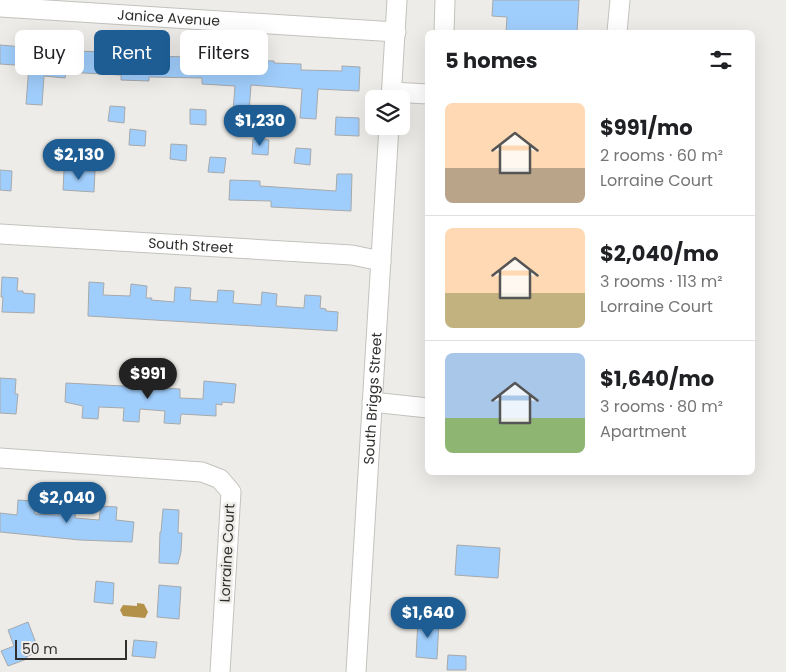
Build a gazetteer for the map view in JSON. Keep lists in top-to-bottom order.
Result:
{
  "streets": {
    "street": [
      "Janice Avenue",
      "South Street",
      "South Briggs Street",
      "Lorraine Court"
    ]
  },
  "crossings": [
    ["South Street", "South Briggs Street"]
  ],
  "scale_bar": "50 m",
  "page": {
    "chip": ["Buy", "Rent", "Filters"],
    "heading": "5 homes",
    "list": [
      {
        "name": "$991/mo",
        "note": "2 rooms · 60 m² · Lorraine Court"
      },
      {
        "name": "$2,040/mo",
        "note": "3 rooms · 113 m² · Lorraine Court"
      },
      {
        "name": "$1,640/mo",
        "note": "3 rooms · 80 m² · Apartment"
      }
    ],
    "price": [
      "$1,230",
      "$2,130",
      "$991",
      "$2,040",
      "$1,640"
    ],
    "scale": "50 m"
  }
}
